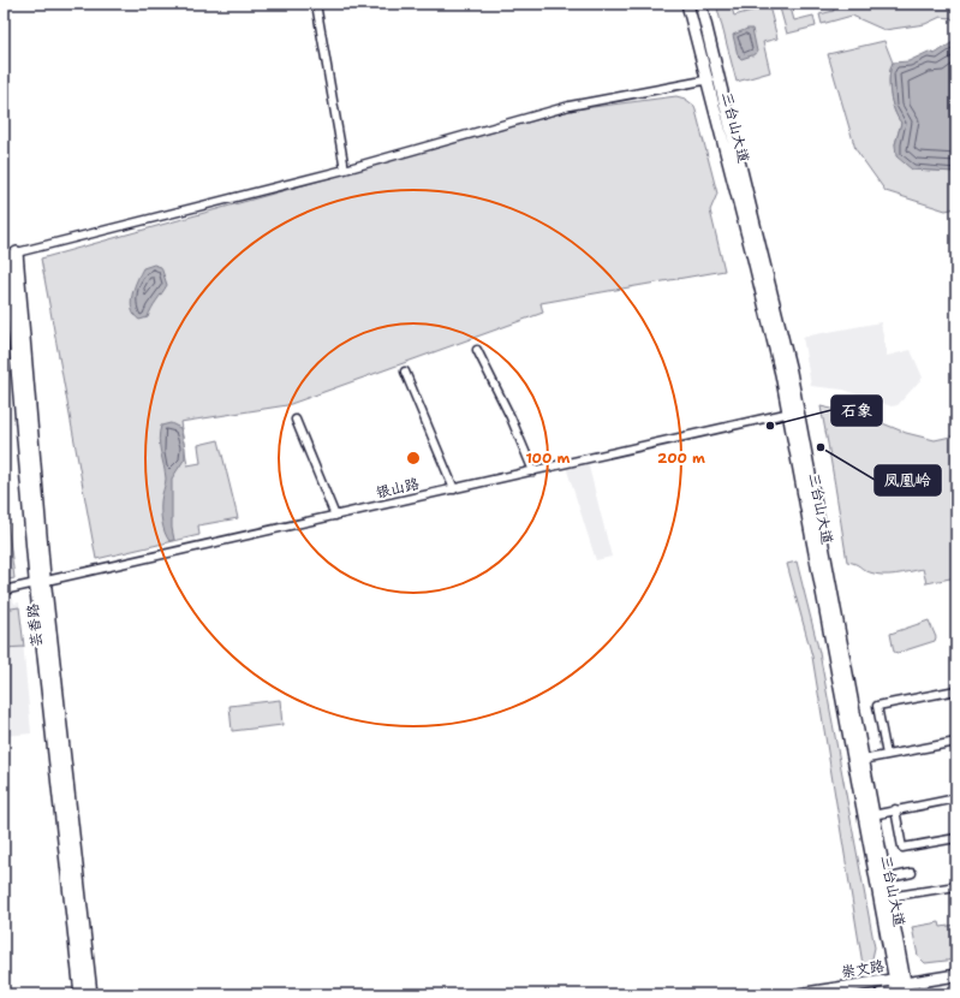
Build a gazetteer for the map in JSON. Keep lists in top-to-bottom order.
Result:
{
  "streets": {
    "main road": ["三台山大道", "芸香路", "崇文路"],
    "street": ["银山路"]
  },
  "crossings": [
    ["三台山大道", "银山路"],
    ["三台山大道", "崇文路"],
    ["银山路", "芸香路"]
  ],
  "places": ["石象", "凤凰岭"],
  "rings": ["100 m", "200 m"]
}
